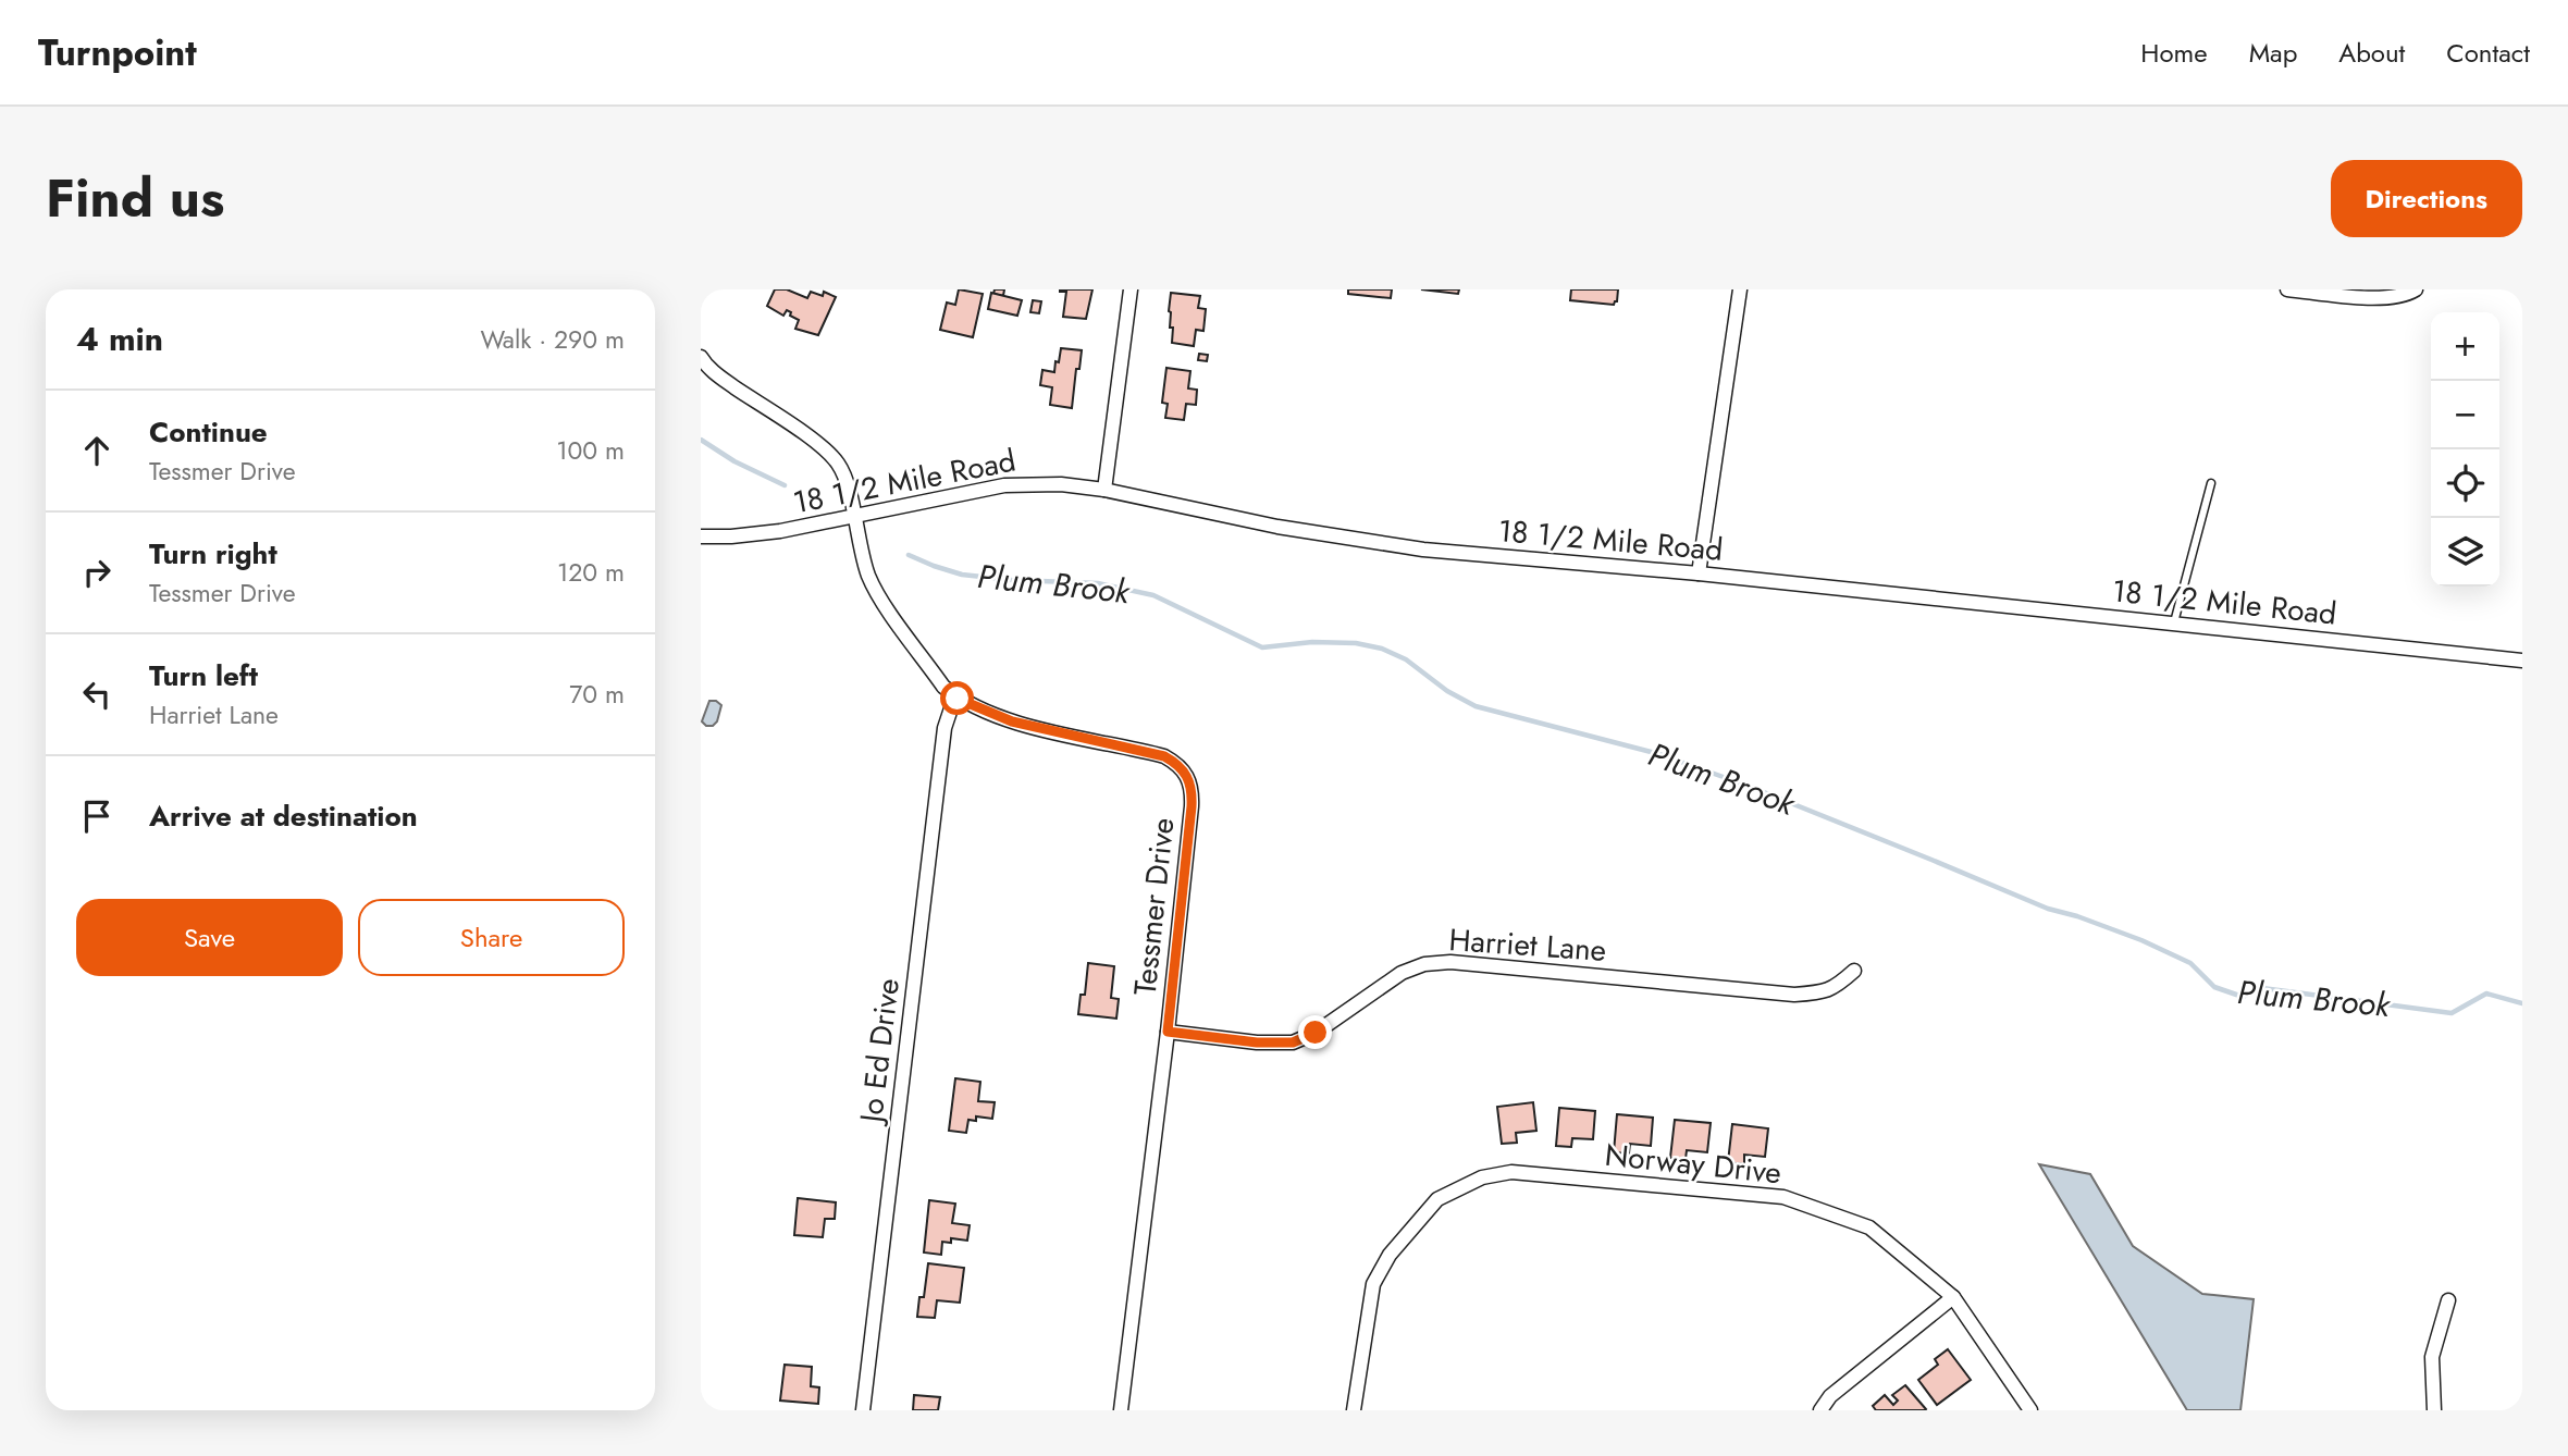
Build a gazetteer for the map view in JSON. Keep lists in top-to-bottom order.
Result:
{
  "streets": {
    "street": [
      "18 1/2 Mile Road",
      "Tessmer Drive",
      "Harriet Lane",
      "Jo Ed Drive",
      "Norway Drive"
    ]
  },
  "crossings": [
    ["18 1/2 Mile Road", "Tessmer Drive"],
    ["Tessmer Drive", "Harriet Lane"],
    ["Tessmer Drive", "Jo Ed Drive"]
  ],
  "water": ["Plum Brook"],
  "page": {
    "header": "Turnpoint",
    "nav": [
      "Home",
      "Map",
      "About",
      "Contact"
    ],
    "title": "Find us",
    "buttons": [
      "Directions",
      ["Save", "Share"]
    ],
    "heading": ["4 min", "Walk · 290 m"],
    "map_buttons": ["+", "−"],
    "list": [
      ["Continue", "Tessmer Drive", "100 m"],
      ["Turn right", "Tessmer Drive", "120 m"],
      ["Turn left", "Harriet Lane", "70 m"],
      "Arrive at destination"
    ]
  }
}
